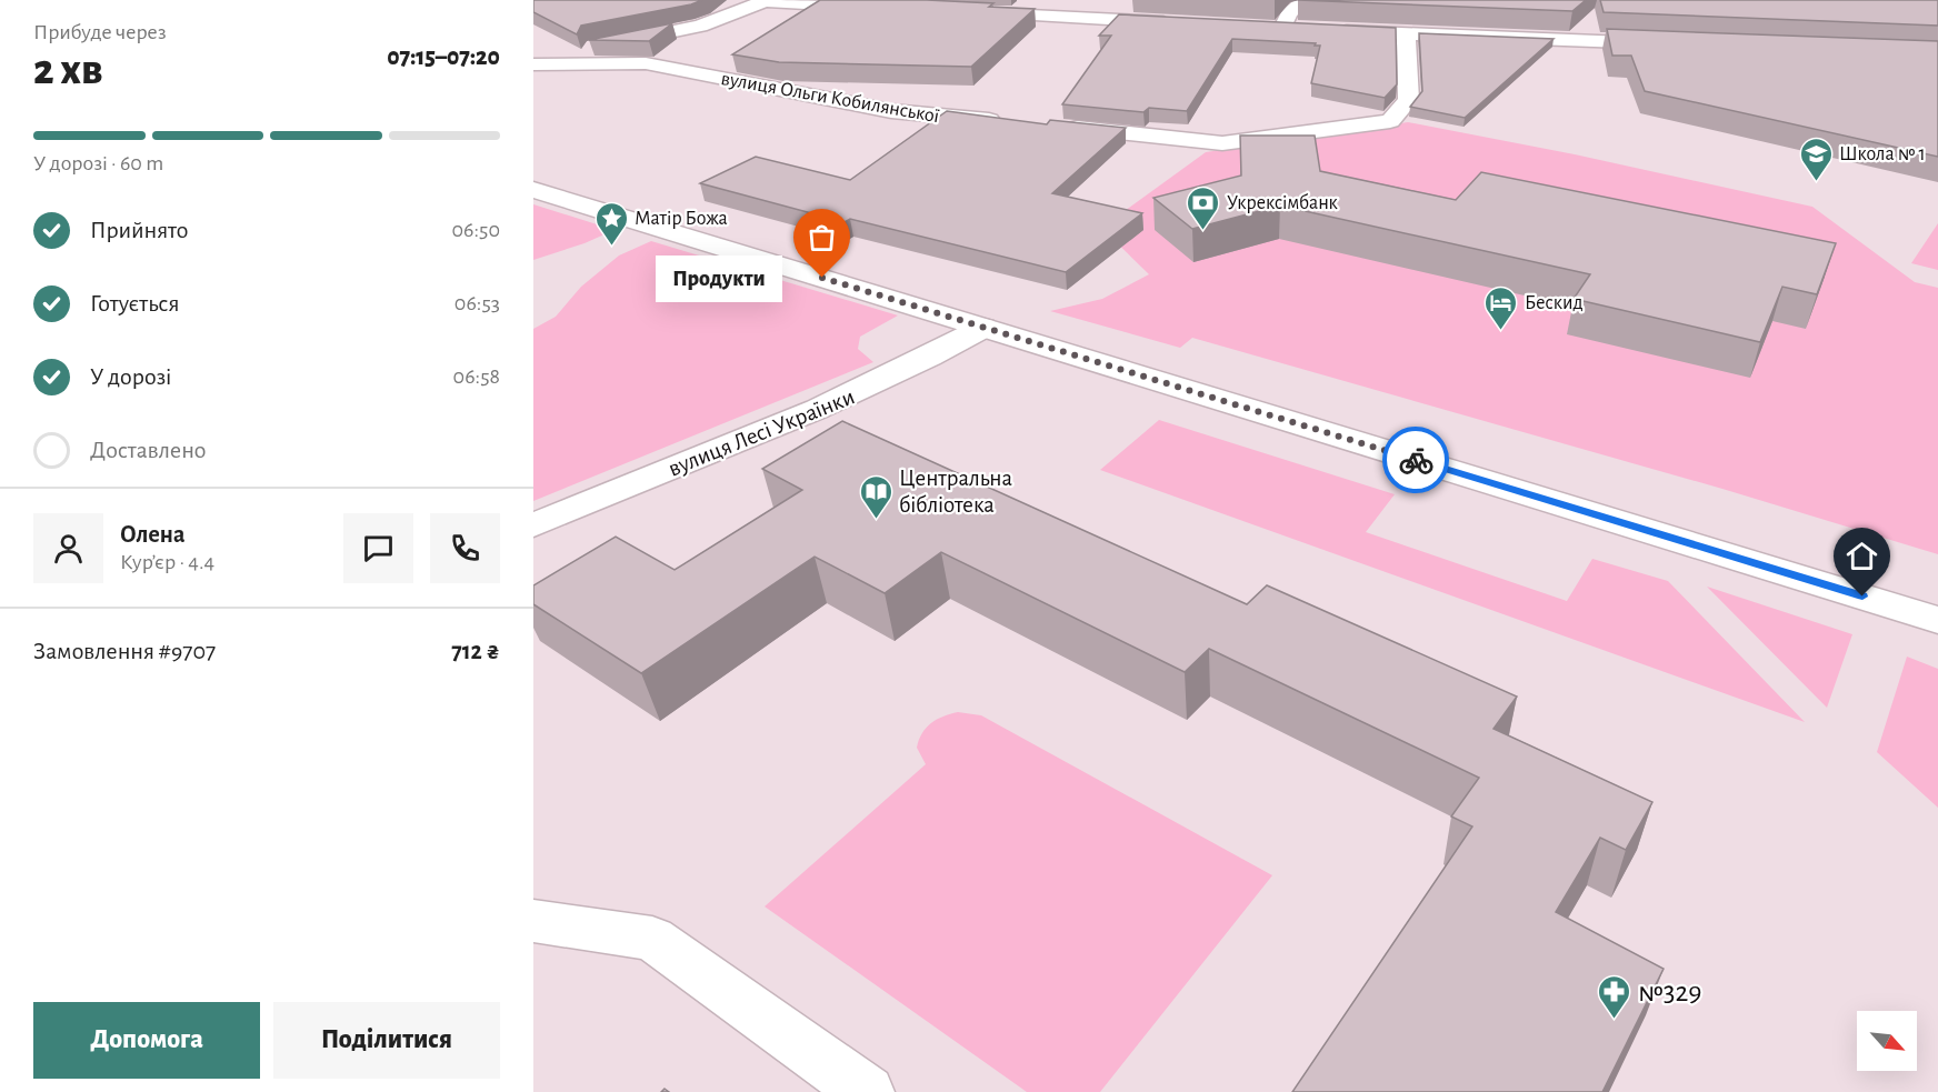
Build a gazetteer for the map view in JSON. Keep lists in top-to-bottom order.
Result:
{
  "streets": {
    "street": ["вулиця Ольги Кобилянської", "вулиця Лесі Українки"]
  },
  "places": {
    "school or university": ["Школа № 1"],
    "bank": ["Укрексімбанк"],
    "place": ["Матір Божа"],
    "other": ["Продукти"],
    "hotel": ["Бескид"],
    "library": ["Центральна бібліотека"],
    "pharmacy": ["№329"]
  },
  "north": "bottom right",
  "page": {
    "heading": ["2 хв", "Прибуде через", "07:15–07:20"],
    "panel": [
      "Олена",
      "Кур’єр · 4.4",
      "Замовлення #9707",
      "712 ₴"
    ],
    "bar": "У дорозі · 60 m",
    "list": [
      ["Прийнято", "06:50"],
      ["Готується", "06:53"],
      ["У дорозі", "06:58"],
      "Доставлено"
    ],
    "bubble": "Продукти",
    "buttons": ["Допомога", "Поділитися"]
  }
}
